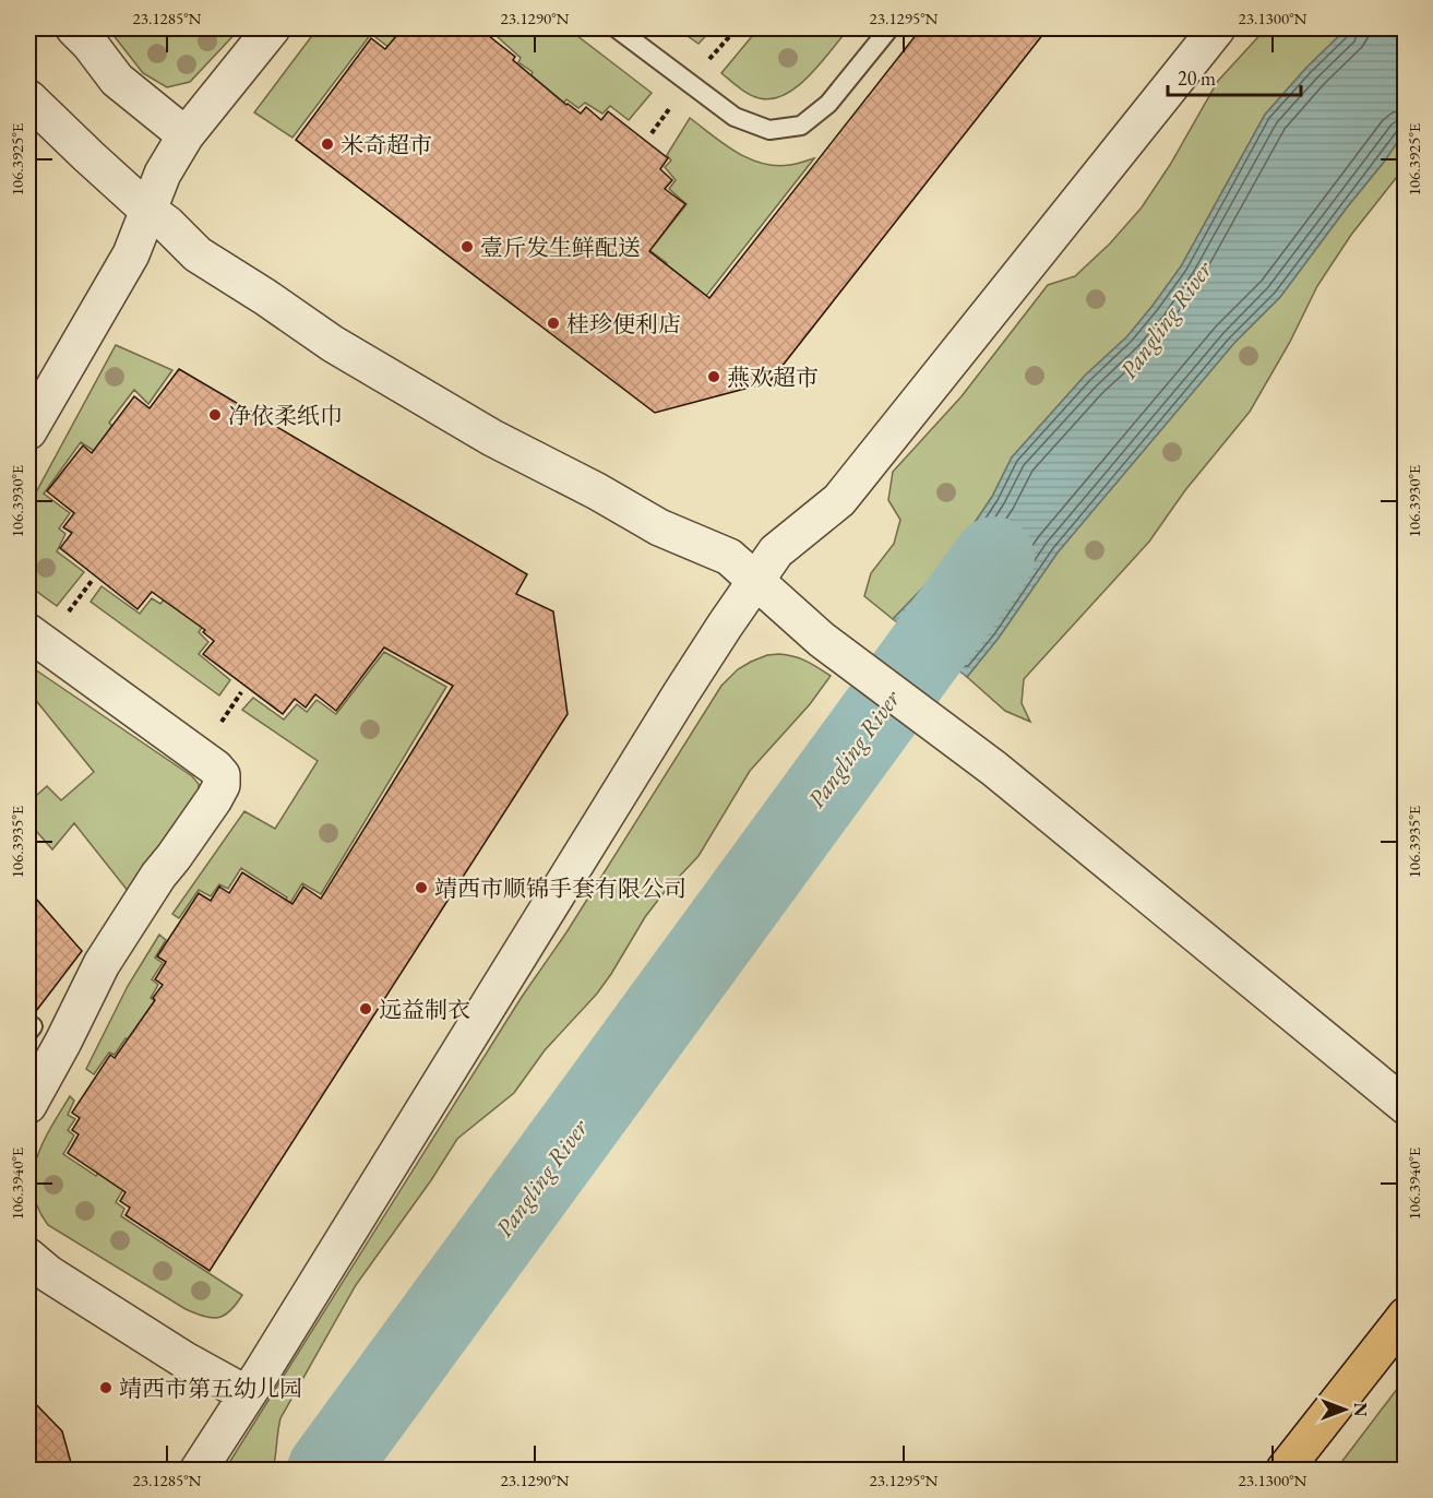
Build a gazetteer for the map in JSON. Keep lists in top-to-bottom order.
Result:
{
  "water": ["Pangling River"],
  "places": [
    "米奇超市",
    "壹斤发生鲜配送",
    "桂珍便利店",
    "燕欢超市",
    "净依柔纸巾",
    "靖西市顺锦手套有限公司",
    "远益制衣",
    "靖西市第五幼儿园"
  ],
  "scale_bar": "20 m",
  "north": "right",
  "coordinates": [
    "23.1285°N",
    "23.1290°N",
    "23.1295°N",
    "23.1300°N",
    "106.3925°E",
    "106.3930°E",
    "106.3935°E",
    "106.3940°E"
  ]
}
